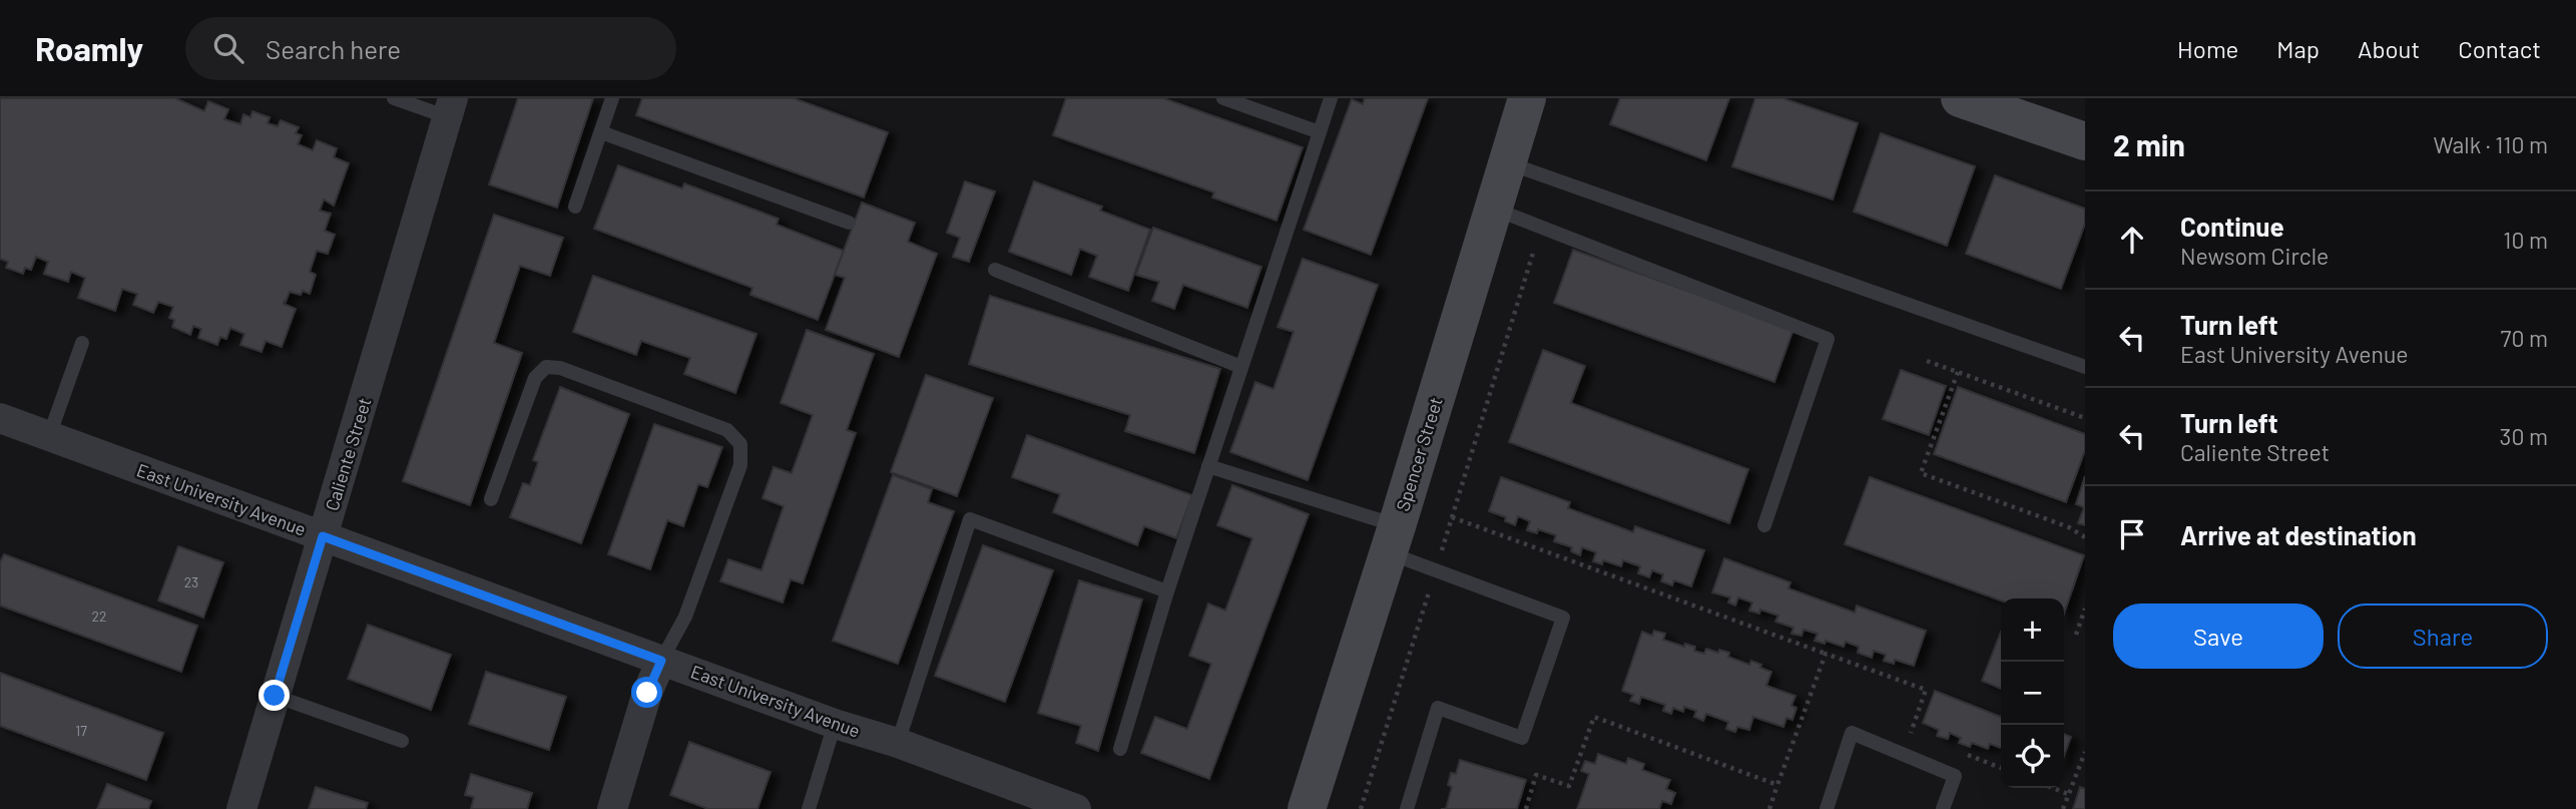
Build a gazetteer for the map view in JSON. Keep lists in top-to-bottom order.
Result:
{
  "streets": {
    "street": ["Caliente Street", "Spencer Street", "East University Avenue"]
  },
  "crossings": [
    ["Caliente Street", "East University Avenue"]
  ],
  "house_numbers": ["23", "22", "17"],
  "page": {
    "header": "Roamly",
    "search": "Search here",
    "nav": [
      "Home",
      "Map",
      "About",
      "Contact"
    ],
    "heading": ["2 min", "Walk · 110 m"],
    "list": [
      ["Continue", "Newsom Circle", "10 m"],
      ["Turn left", "East University Avenue", "70 m"],
      ["Turn left", "Caliente Street", "30 m"],
      "Arrive at destination"
    ],
    "buttons": ["Save", "Share"],
    "map_buttons": ["+", "−"]
  }
}
